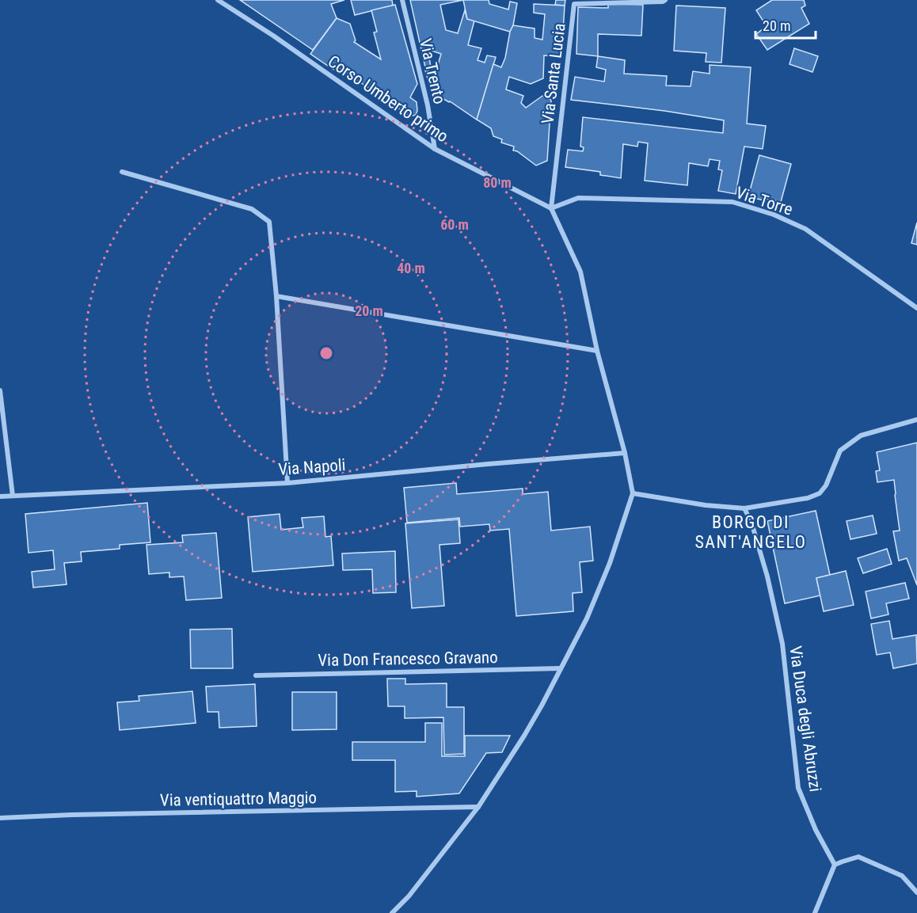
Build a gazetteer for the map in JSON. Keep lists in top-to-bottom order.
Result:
{
  "streets": {
    "street": [
      "Via Trento",
      "Via Santa Lucia",
      "Corso Umberto primo",
      "Via Torre",
      "Via Napoli",
      "Via Don Francesco Gravano",
      "Via Duca degli Abruzzi",
      "Via ventiquattro Maggio"
    ]
  },
  "crossings": [
    ["Via Trento", "Corso Umberto primo"],
    ["Via Santa Lucia", "Corso Umberto primo"],
    ["Via Santa Lucia", "Via Torre"],
    ["Corso Umberto primo", "Via Torre"]
  ],
  "districts": ["BORGO DI SANT'ANGELO"],
  "scale_bar": "20 m",
  "rings": [
    "80 m",
    "60 m",
    "40 m",
    "20 m"
  ]
}
